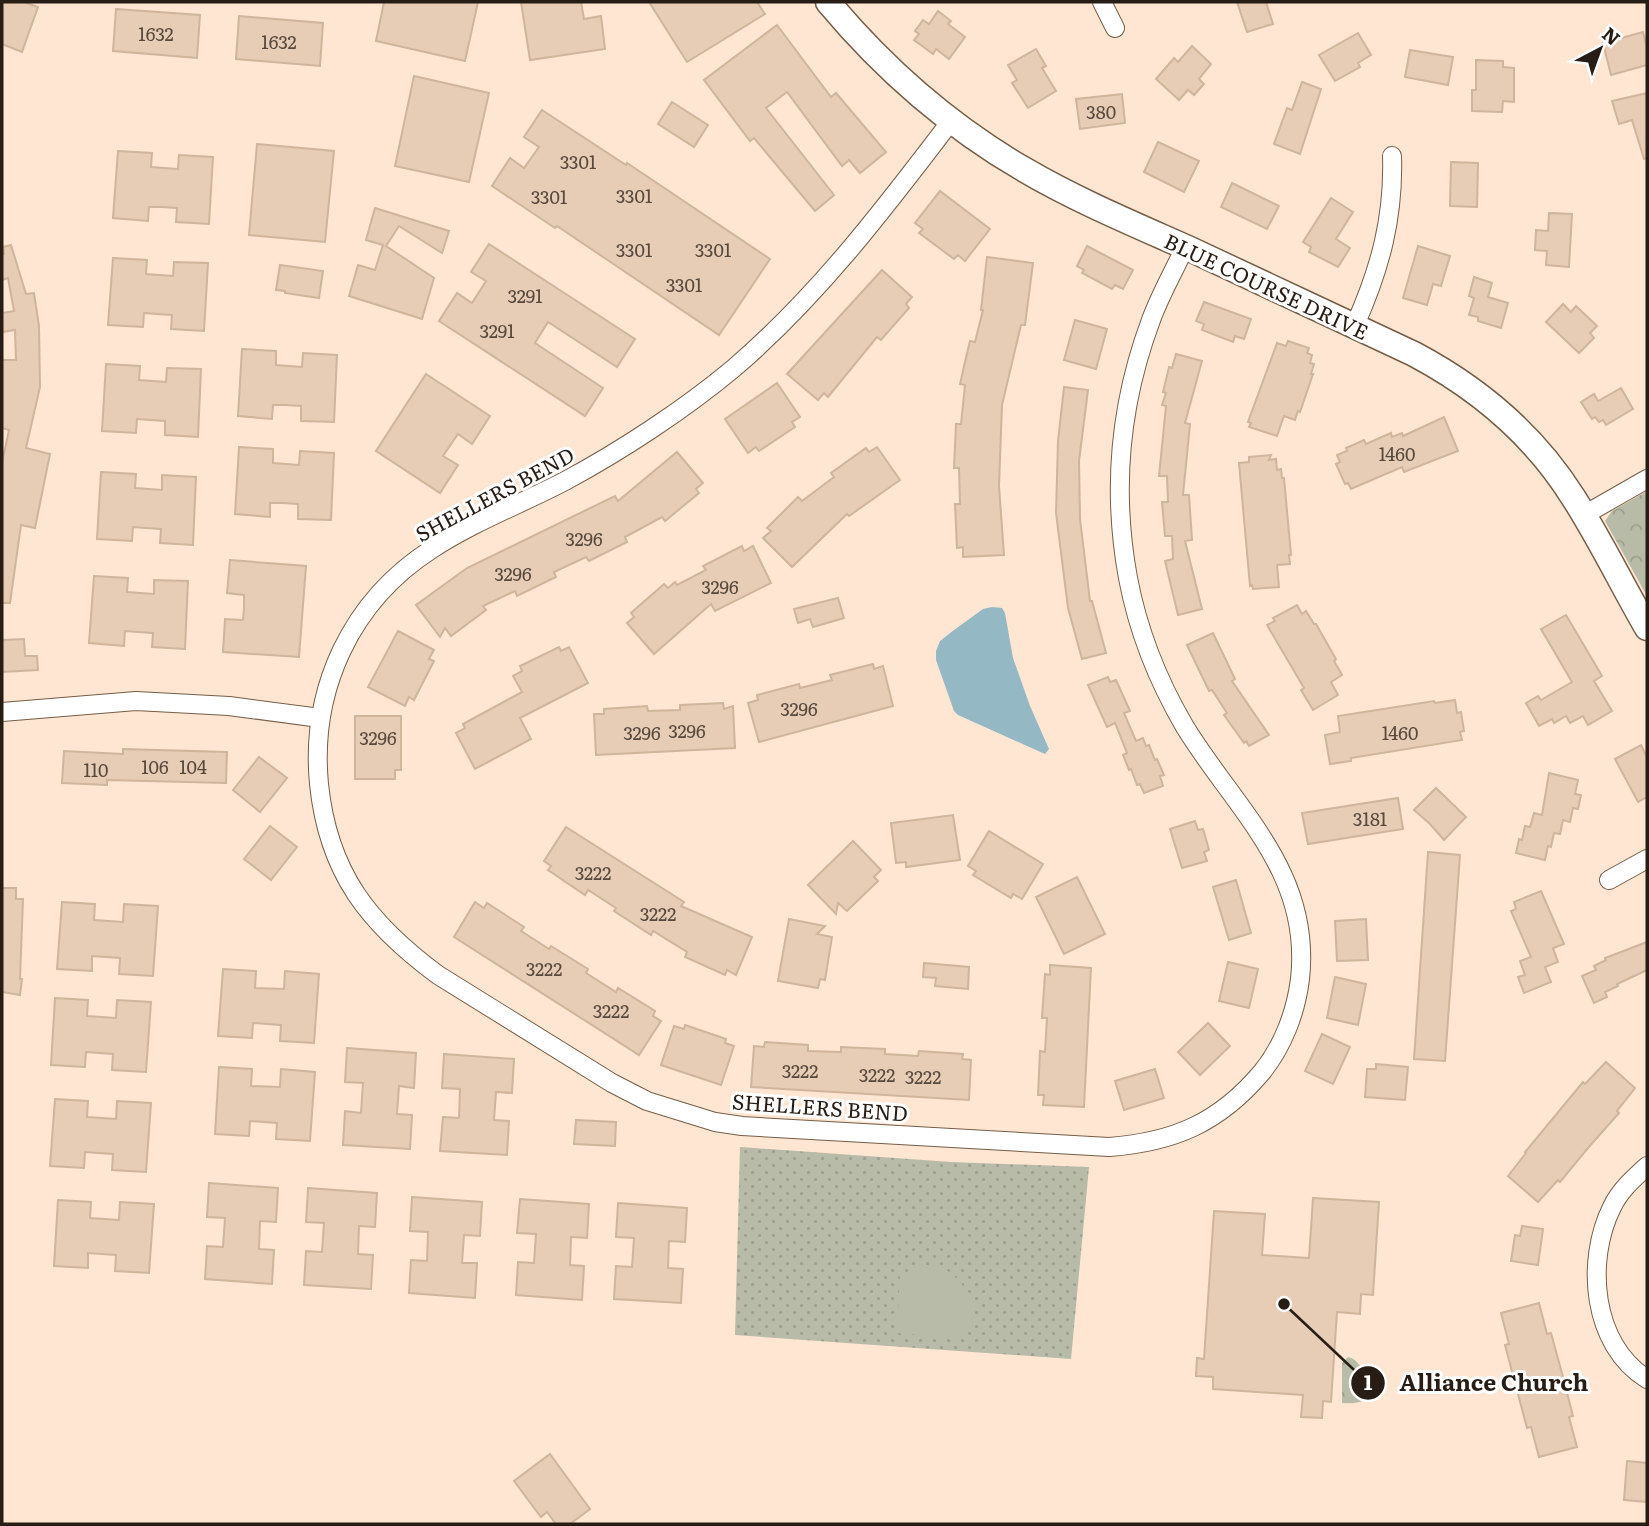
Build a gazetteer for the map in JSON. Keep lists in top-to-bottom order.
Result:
{
  "streets": {
    "main road": ["BLUE COURSE DRIVE"],
    "street": ["SHELLERS BEND"]
  },
  "crossings": [
    ["BLUE COURSE DRIVE", "SHELLERS BEND"]
  ],
  "places": ["Alliance Church"],
  "house_numbers": [
    "1632",
    "1632",
    "380",
    "3301",
    "3301",
    "3301",
    "3301",
    "3301",
    "3301",
    "3291",
    "3291",
    "1460",
    "3296",
    "3296",
    "3296",
    "3296",
    "3296",
    "3296",
    "1460",
    "3296",
    "106",
    "104",
    "110",
    "3181",
    "3222",
    "3222",
    "3222",
    "3222",
    "3222",
    "3222",
    "3222"
  ],
  "north": "top right"
}
